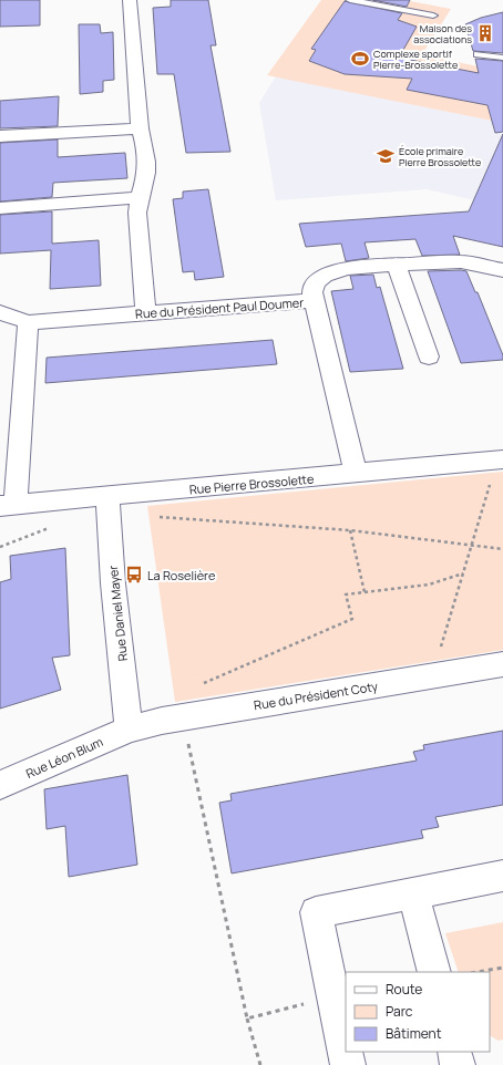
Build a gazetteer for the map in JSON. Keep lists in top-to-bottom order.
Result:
{
  "streets": {
    "street": [
      "Rue du Président Paul Doumer",
      "Rue Pierre Brossolette",
      "Rue Daniel Mayer",
      "Rue du Président Coty",
      "Rue Léon Blum"
    ]
  },
  "crossings": [
    ["Rue du Président Paul Doumer", "Rue Pierre Brossolette"],
    ["Rue Pierre Brossolette", "Rue Daniel Mayer"],
    ["Rue Daniel Mayer", "Rue du Président Coty"],
    ["Rue Daniel Mayer", "Rue Léon Blum"],
    ["Rue du Président Coty", "Rue Léon Blum"]
  ],
  "places": {
    "building": ["Maison des associations"],
    "sports": ["Complexe sportif Pierre-Brossolette"],
    "school or university": ["École primaire Pierre Brossolette"],
    "bus stop": ["La Roselière"]
  },
  "legend": ["Route", "Parc", "Bâtiment"]
}
